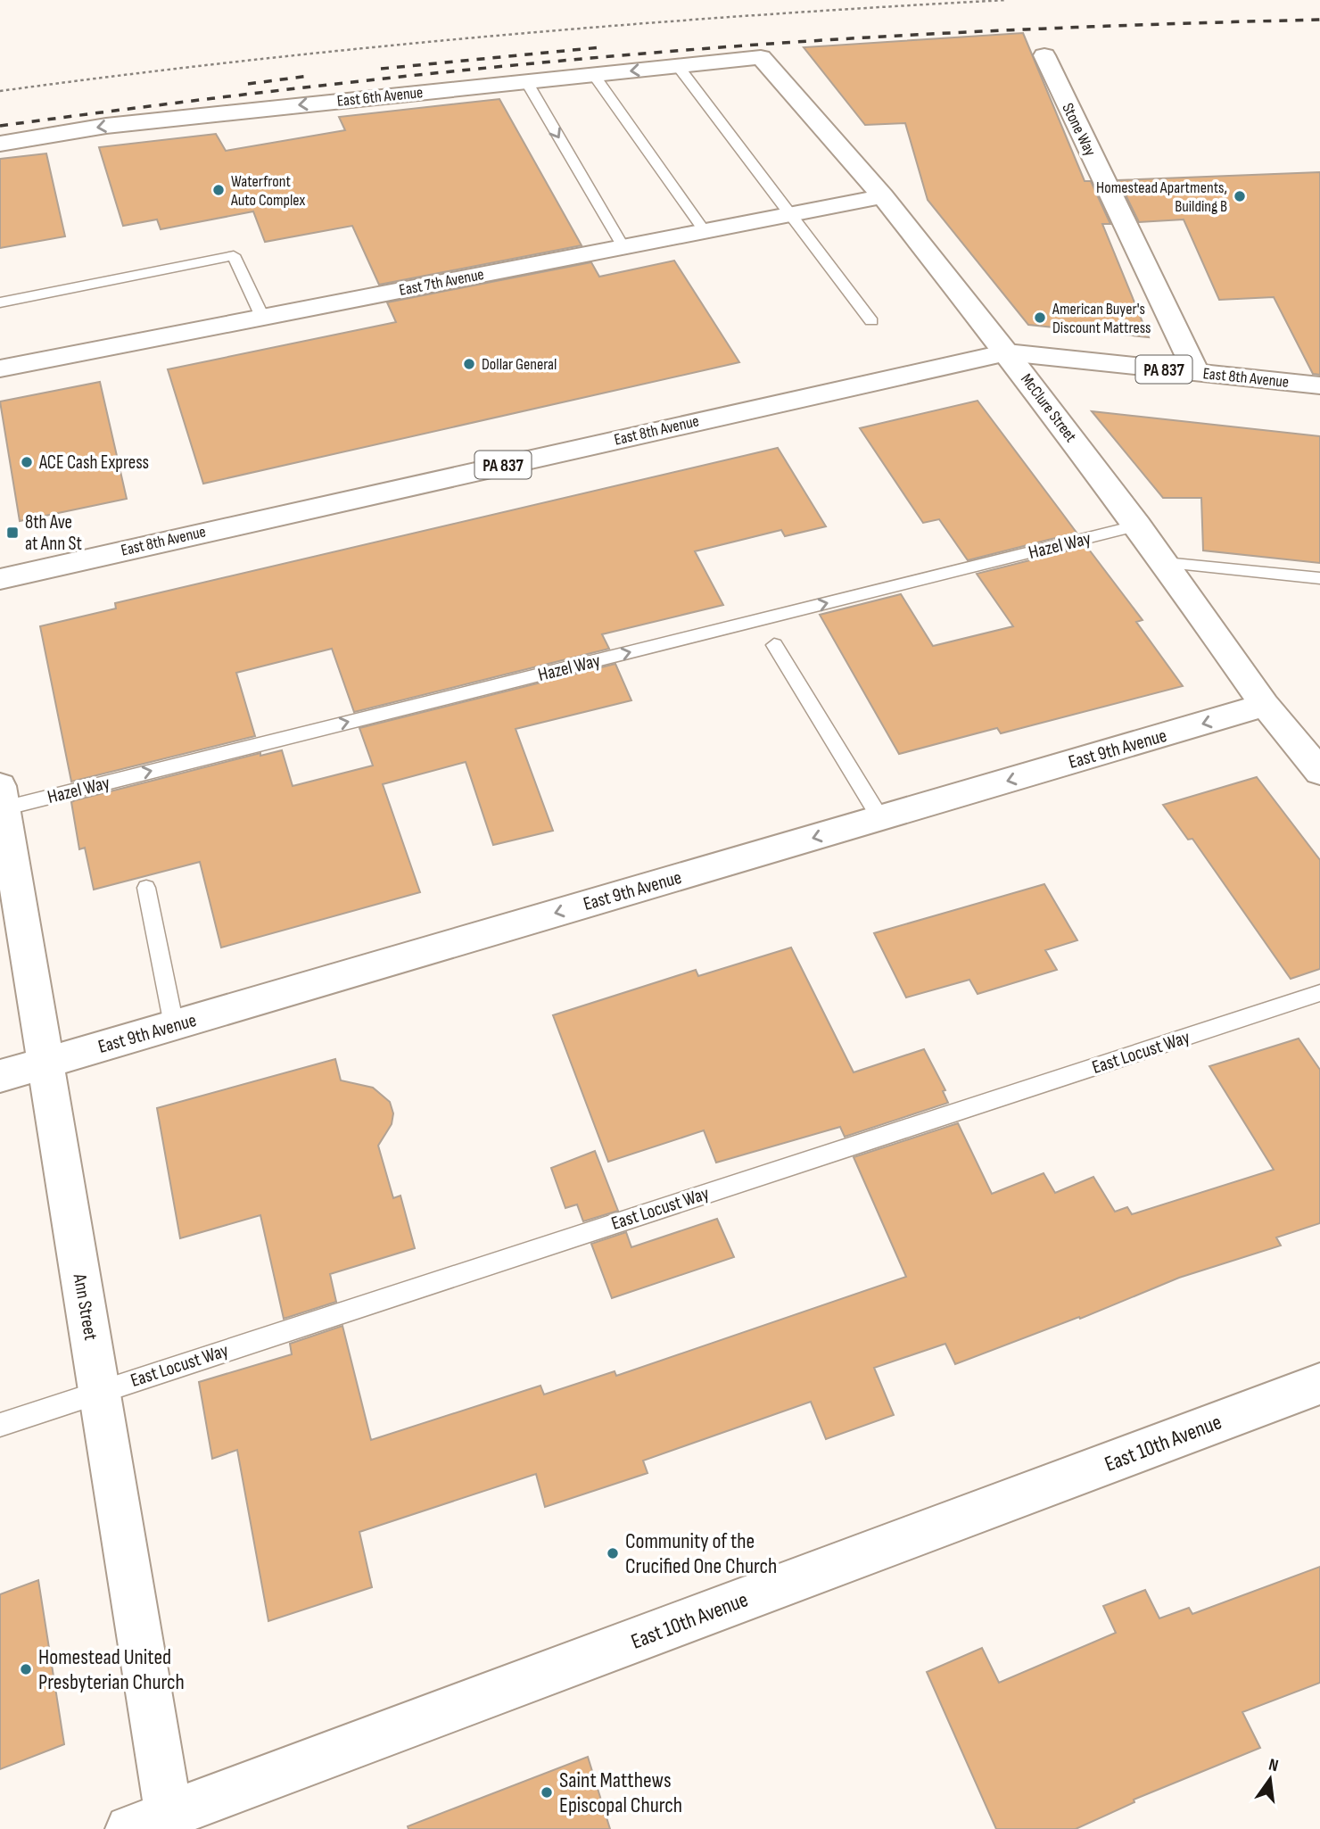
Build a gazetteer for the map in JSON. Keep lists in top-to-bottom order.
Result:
{
  "streets": {
    "street": [
      "East 6th Avenue",
      "Stone Way",
      "East 7th Avenue",
      "PA 837",
      "East 8th Avenue",
      "McClure Street",
      "East 9th Avenue",
      "Ann Street",
      "East 10th Avenue"
    ],
    "lane": ["Hazel Way", "East Locust Way"]
  },
  "crossings": [
    ["East 6th Avenue", "McClure Street"],
    ["Stone Way", "East 8th Avenue"],
    ["East 7th Avenue", "McClure Street"],
    ["East 8th Avenue", "McClure Street"],
    ["McClure Street", "Hazel Way"],
    ["McClure Street", "East 9th Avenue"],
    ["Hazel Way", "Ann Street"],
    ["East 9th Avenue", "Ann Street"],
    ["East Locust Way", "Ann Street"],
    ["Ann Street", "East 10th Avenue"]
  ],
  "one_way": ["East 6th Avenue", "Hazel Way", "East 9th Avenue"],
  "places": {
    "other": [
      "Waterfront Auto Complex",
      "Homestead Apartments, Building B",
      "American Buyer's Discount Mattress",
      "Dollar General",
      "ACE Cash Express",
      "Community of the Crucified One Church",
      "Homestead United Presbyterian Church",
      "Saint Matthews Episcopal Church"
    ],
    "transit": ["8th Ave at Ann St"]
  },
  "north": "top"
}
